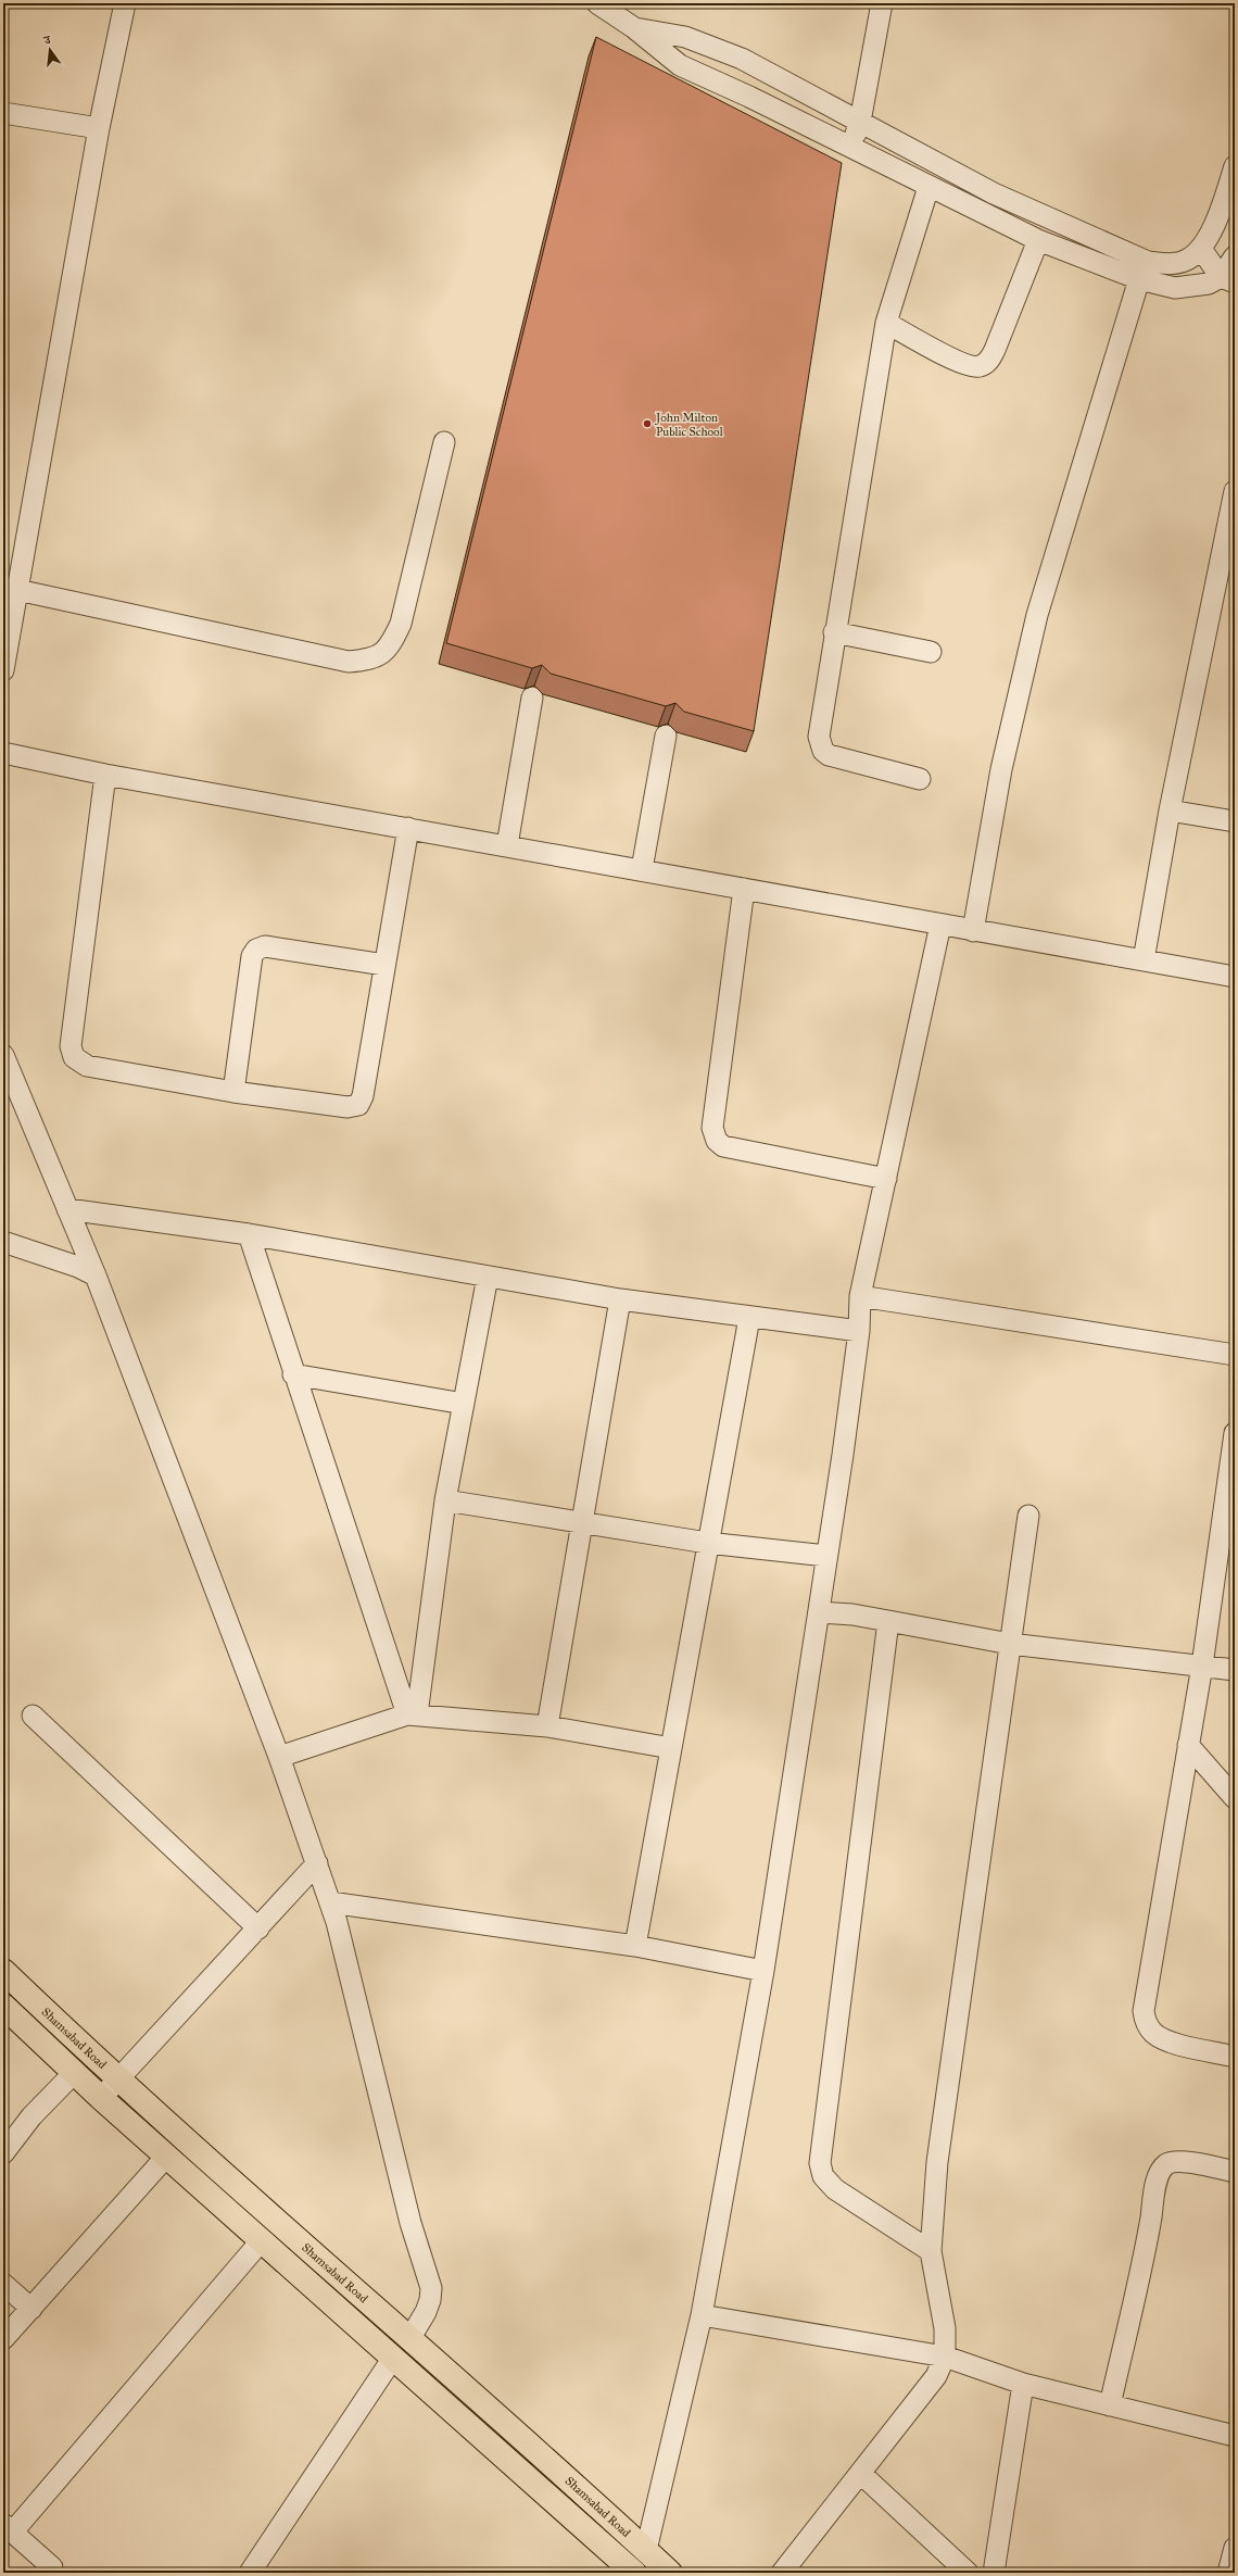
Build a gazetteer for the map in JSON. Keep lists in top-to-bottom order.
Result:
{
  "streets": {
    "main road": ["Shamsabad Road"]
  },
  "places": ["John Milton Public School"],
  "north": "top"
}
